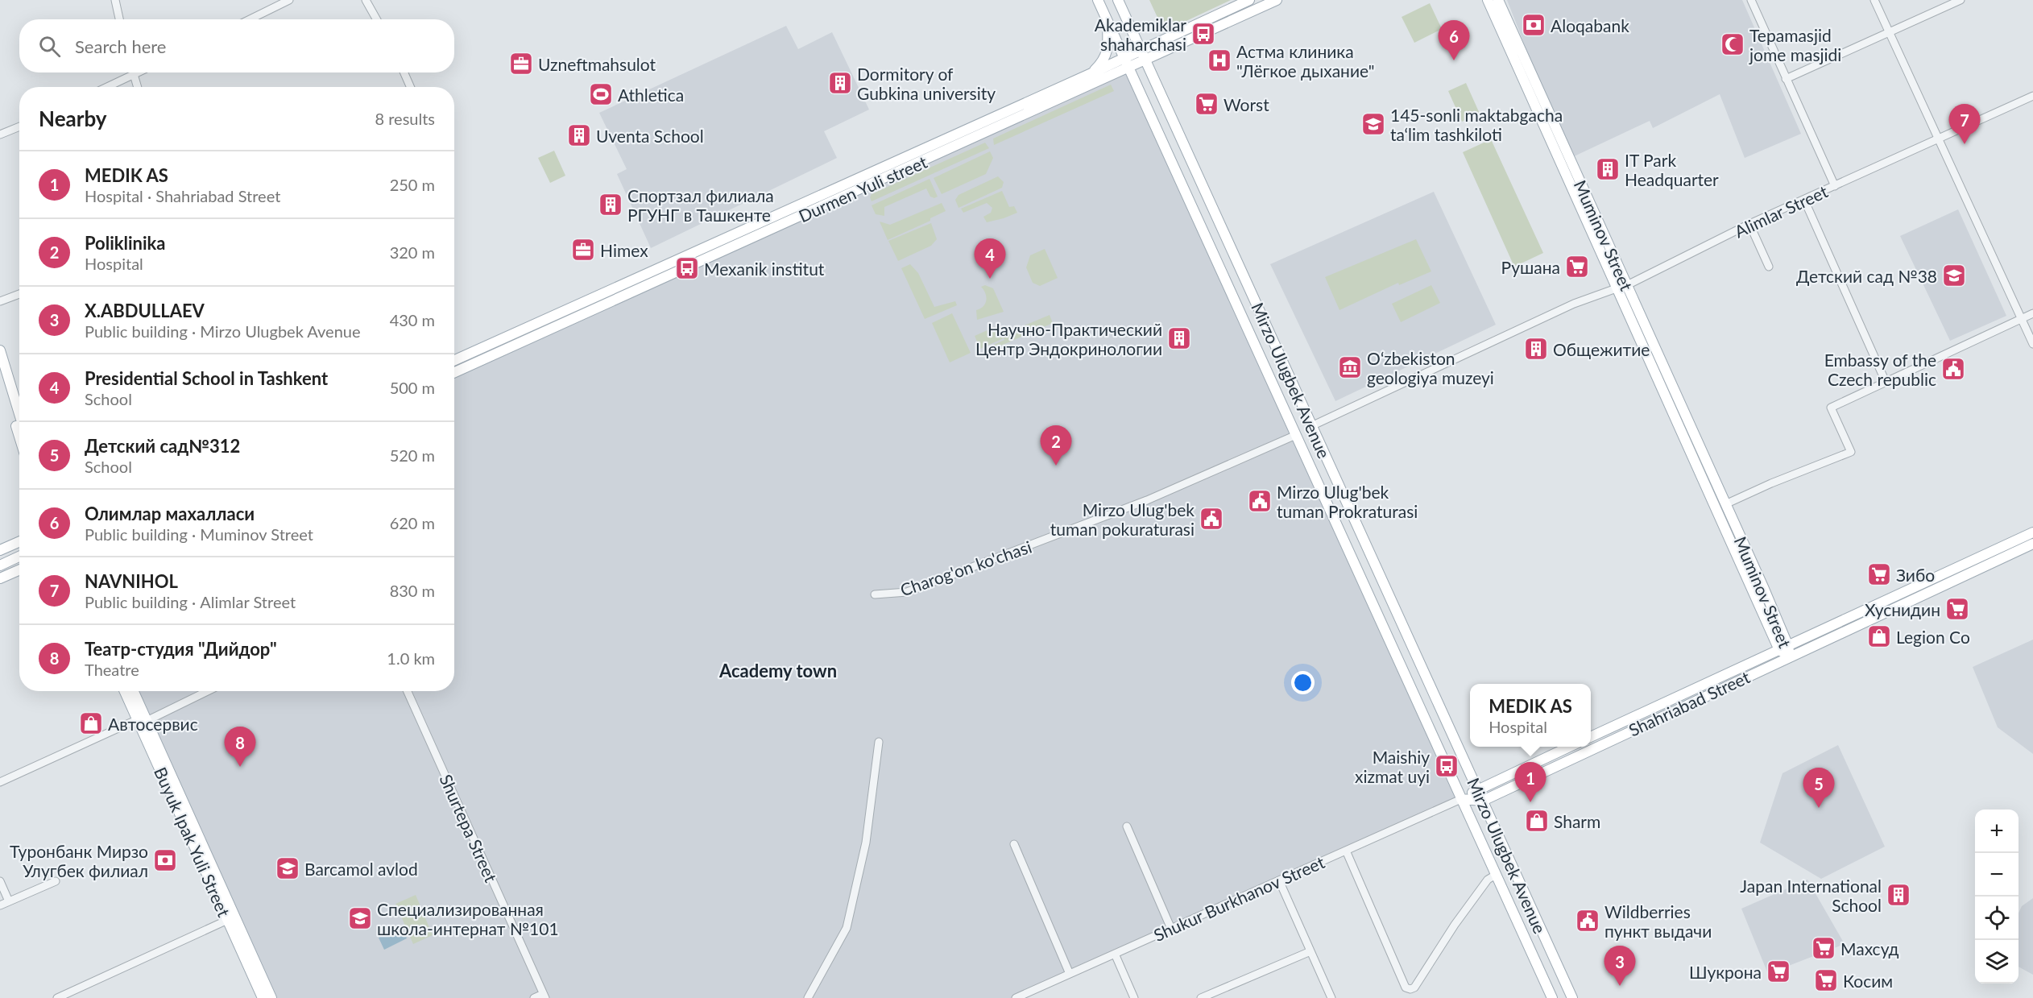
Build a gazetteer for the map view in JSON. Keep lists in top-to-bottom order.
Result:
{
  "streets": {
    "main road": [
      "Durmen Yuli street",
      "Muminov Street",
      "Mirzo Ulugbek Avenue",
      "Shahriabad Street",
      "Buyuk Ipak Yuli Street"
    ],
    "street": [
      "Аlimlar Street",
      "Charog'on ko'chasi",
      "Shurtepa Street",
      "Shukur Burkhanov Street"
    ]
  },
  "crossings": [
    ["Durmen Yuli street", "Mirzo Ulugbek Avenue"],
    ["Аlimlar Street", "Muminov Street"],
    ["Аlimlar Street", "Mirzo Ulugbek Avenue"],
    ["Muminov Street", "Shahriabad Street"],
    ["Mirzo Ulugbek Avenue", "Charog'on ko'chasi"],
    ["Mirzo Ulugbek Avenue", "Shahriabad Street"],
    ["Mirzo Ulugbek Avenue", "Shukur Burkhanov Street"],
    ["Shahriabad Street", "Shukur Burkhanov Street"]
  ],
  "districts": ["Academy town"],
  "places": {
    "bank": ["Aloqabank", "Туронбанк Мирзо Улугбек филиал"],
    "bus stop": ["Akademiklar shaharchasi", "Mexanik institut", "Maishiy xizmat uyi"],
    "mosque": ["Tepamasjid jome masjidi"],
    "hospital": ["Астма клиника \"Лёгкое дыхание\""],
    "office": ["Uzneftmahsulot", "Himex"],
    "building": [
      "Dormitory of Gubkina university",
      "Uventa School",
      "IT Park Headquarter",
      "Спортзал филиала РГУНГ в Ташкенте",
      "Научно-Практический Центр Эндокринологии",
      "Общежитие",
      "Japan International School"
    ],
    "sports": ["Athletica"],
    "supermarket": [
      "Worst",
      "Рушана",
      "Зибо",
      "Хуснидин",
      "Махсуд",
      "Шукрона",
      "Косим"
    ],
    "school or university": [
      "145-sonli maktabgacha ta‘lim tashkiloti",
      "Детский сад №38",
      "Barcamol avlod",
      "Специализированная школа-интернат №101"
    ],
    "museum": ["Oʻzbekiston geologiya muzeyi"],
    "public building": [
      "Embassy of the Czech republic",
      "Mirzo Ulug'bek tuman Prokraturasi",
      "Mirzo Ulug'bek tuman pokuraturasi",
      "Wildberries пункт выдачи"
    ],
    "shop": ["Legion Co", "Автосервис", "Sharm"]
  },
  "page": {
    "search": "Search here",
    "pins": [
      "6",
      "7",
      "4",
      "2",
      "8",
      "1",
      "5",
      "3"
    ],
    "heading": ["Nearby", "8 results"],
    "list": [
      {
        "mark": "1",
        "name": "MEDIK AS",
        "note": "Hospital · Shahriabad Street",
        "value": "250 m"
      },
      {
        "mark": "2",
        "name": "Poliklinika",
        "note": "Hospital",
        "value": "320 m"
      },
      {
        "mark": "3",
        "name": "X.ABDULLAEV",
        "note": "Public building · Mirzo Ulugbek Avenue",
        "value": "430 m"
      },
      {
        "mark": "4",
        "name": "Presidential School in Tashkent",
        "note": "School",
        "value": "500 m"
      },
      {
        "mark": "5",
        "name": "Детский сад№312",
        "note": "School",
        "value": "520 m"
      },
      {
        "mark": "6",
        "name": "Олимлар махалласи",
        "note": "Public building · Muminov Street",
        "value": "620 m"
      },
      {
        "mark": "7",
        "name": "NAVNIHOL",
        "note": "Public building · Аlimlar Street",
        "value": "830 m"
      },
      {
        "mark": "8",
        "name": "Театр-студия \"Дийдор\"",
        "note": "Theatre",
        "value": "1.0 km"
      }
    ],
    "popup": ["MEDIK AS", "Hospital"],
    "map_buttons": ["+", "−"]
  }
}
